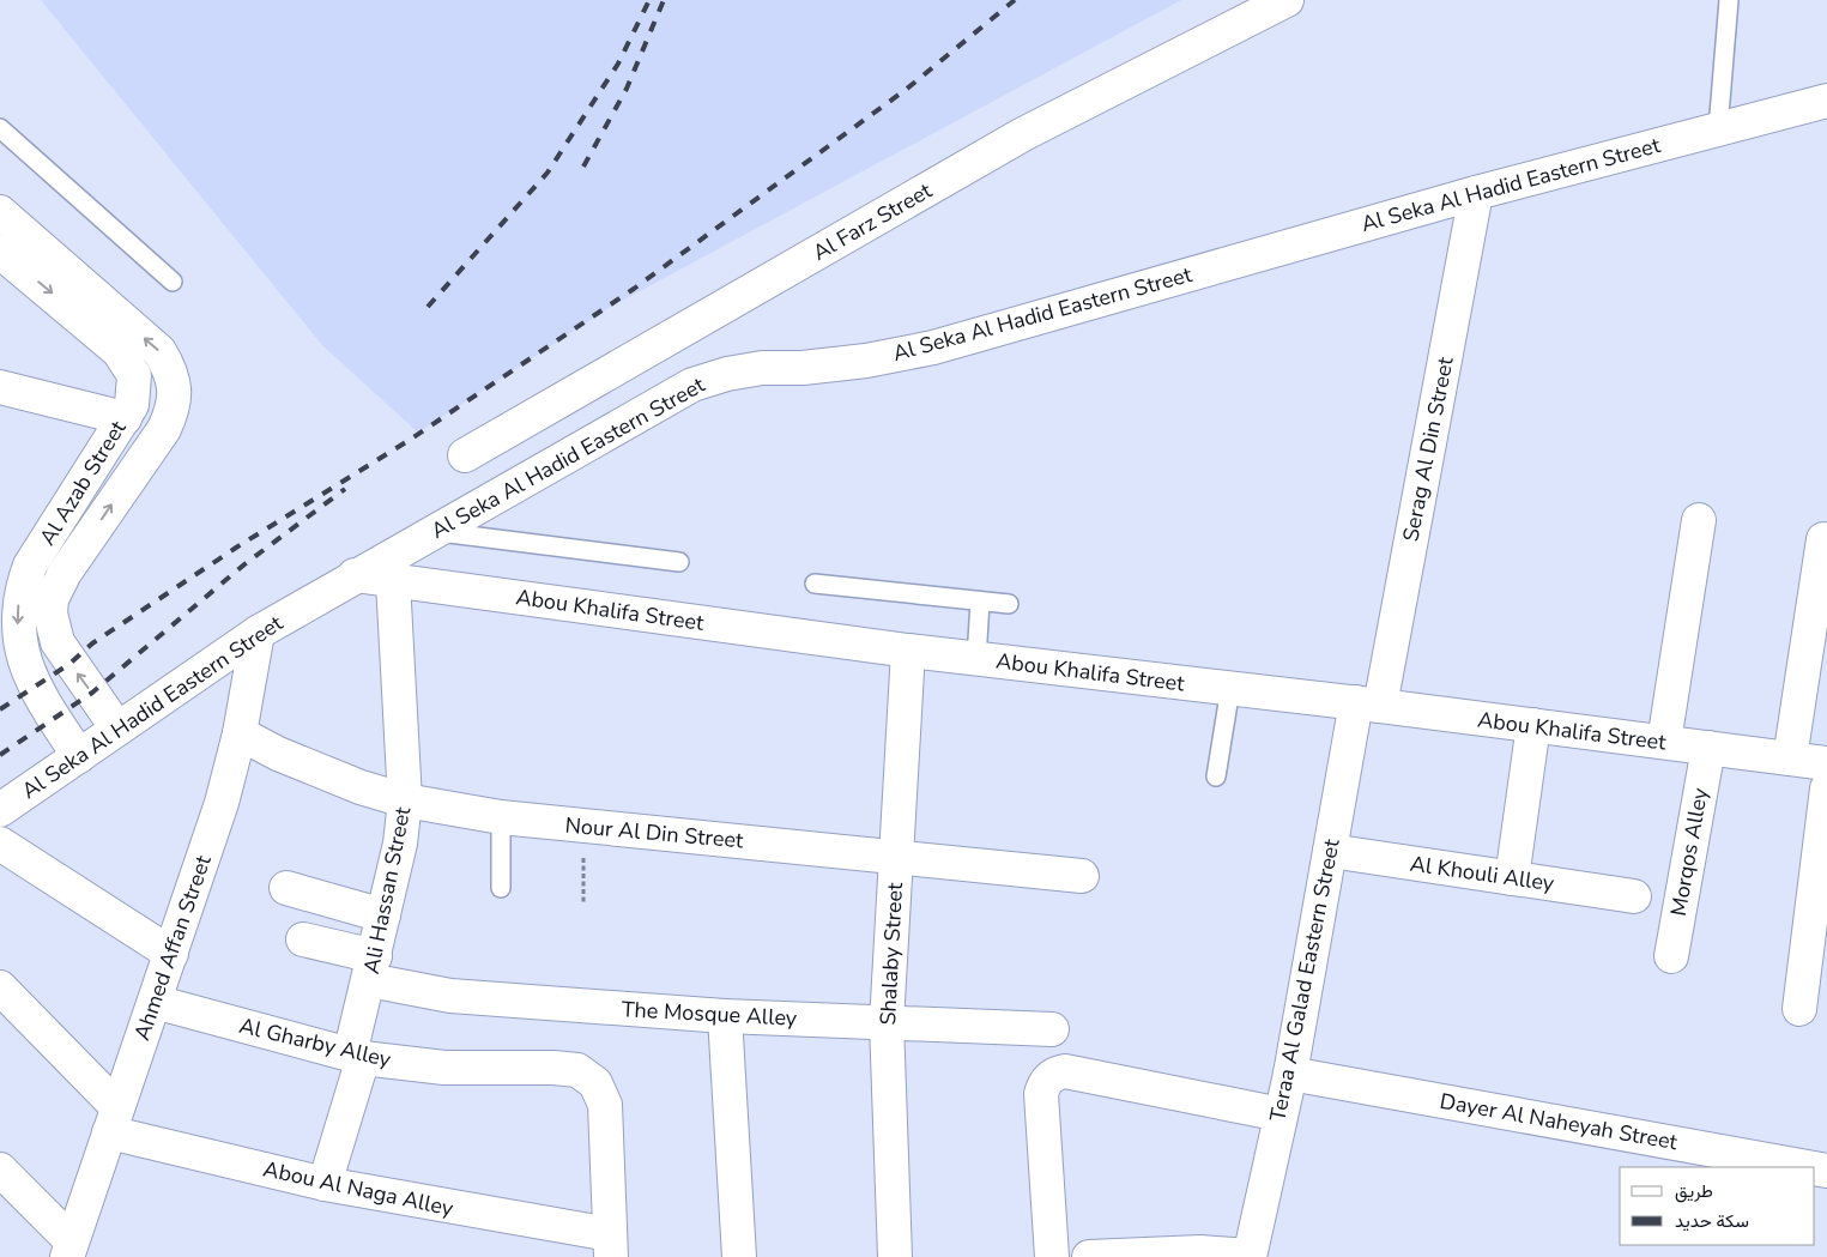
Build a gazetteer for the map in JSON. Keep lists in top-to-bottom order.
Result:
{
  "streets": {
    "street": [
      "Al Seka Al Hadid Eastern Street",
      "Al Farz Street",
      "Serag Al Din Street",
      "Al Azab Street",
      "Abou Khalifa Street",
      "Nour Al Din Street",
      "Morqos Alley",
      "Al Khouli Alley",
      "Ali Hassan Street",
      "Ahmed Affan Street",
      "Shalaby Street",
      "Teraa Al Galad Eastern Street",
      "The Mosque Alley",
      "Al Gharby Alley",
      "Dayer Al Naheyah Street",
      "Abou Al Naga Alley"
    ]
  },
  "crossings": [
    ["Al Seka Al Hadid Eastern Street", "Serag Al Din Street"],
    ["Al Seka Al Hadid Eastern Street", "Al Azab Street"],
    ["Al Seka Al Hadid Eastern Street", "Abou Khalifa Street"],
    ["Al Seka Al Hadid Eastern Street", "Ahmed Affan Street"],
    ["Serag Al Din Street", "Abou Khalifa Street"],
    ["Serag Al Din Street", "Teraa Al Galad Eastern Street"],
    ["Abou Khalifa Street", "Morqos Alley"],
    ["Abou Khalifa Street", "Ali Hassan Street"],
    ["Abou Khalifa Street", "Shalaby Street"],
    ["Abou Khalifa Street", "Teraa Al Galad Eastern Street"],
    ["Nour Al Din Street", "Ali Hassan Street"],
    ["Nour Al Din Street", "Ahmed Affan Street"],
    ["Nour Al Din Street", "Shalaby Street"],
    ["Al Khouli Alley", "Teraa Al Galad Eastern Street"],
    ["Ali Hassan Street", "The Mosque Alley"],
    ["Ali Hassan Street", "Al Gharby Alley"],
    ["Ali Hassan Street", "Abou Al Naga Alley"],
    ["Ahmed Affan Street", "Al Gharby Alley"],
    ["Ahmed Affan Street", "Abou Al Naga Alley"],
    ["Shalaby Street", "The Mosque Alley"],
    ["Teraa Al Galad Eastern Street", "Dayer Al Naheyah Street"],
    ["Al Gharby Alley", "Abou Al Naga Alley"]
  ],
  "one_way": ["Al Azab Street"],
  "legend": ["طريق", "سكة حديد"]
}
